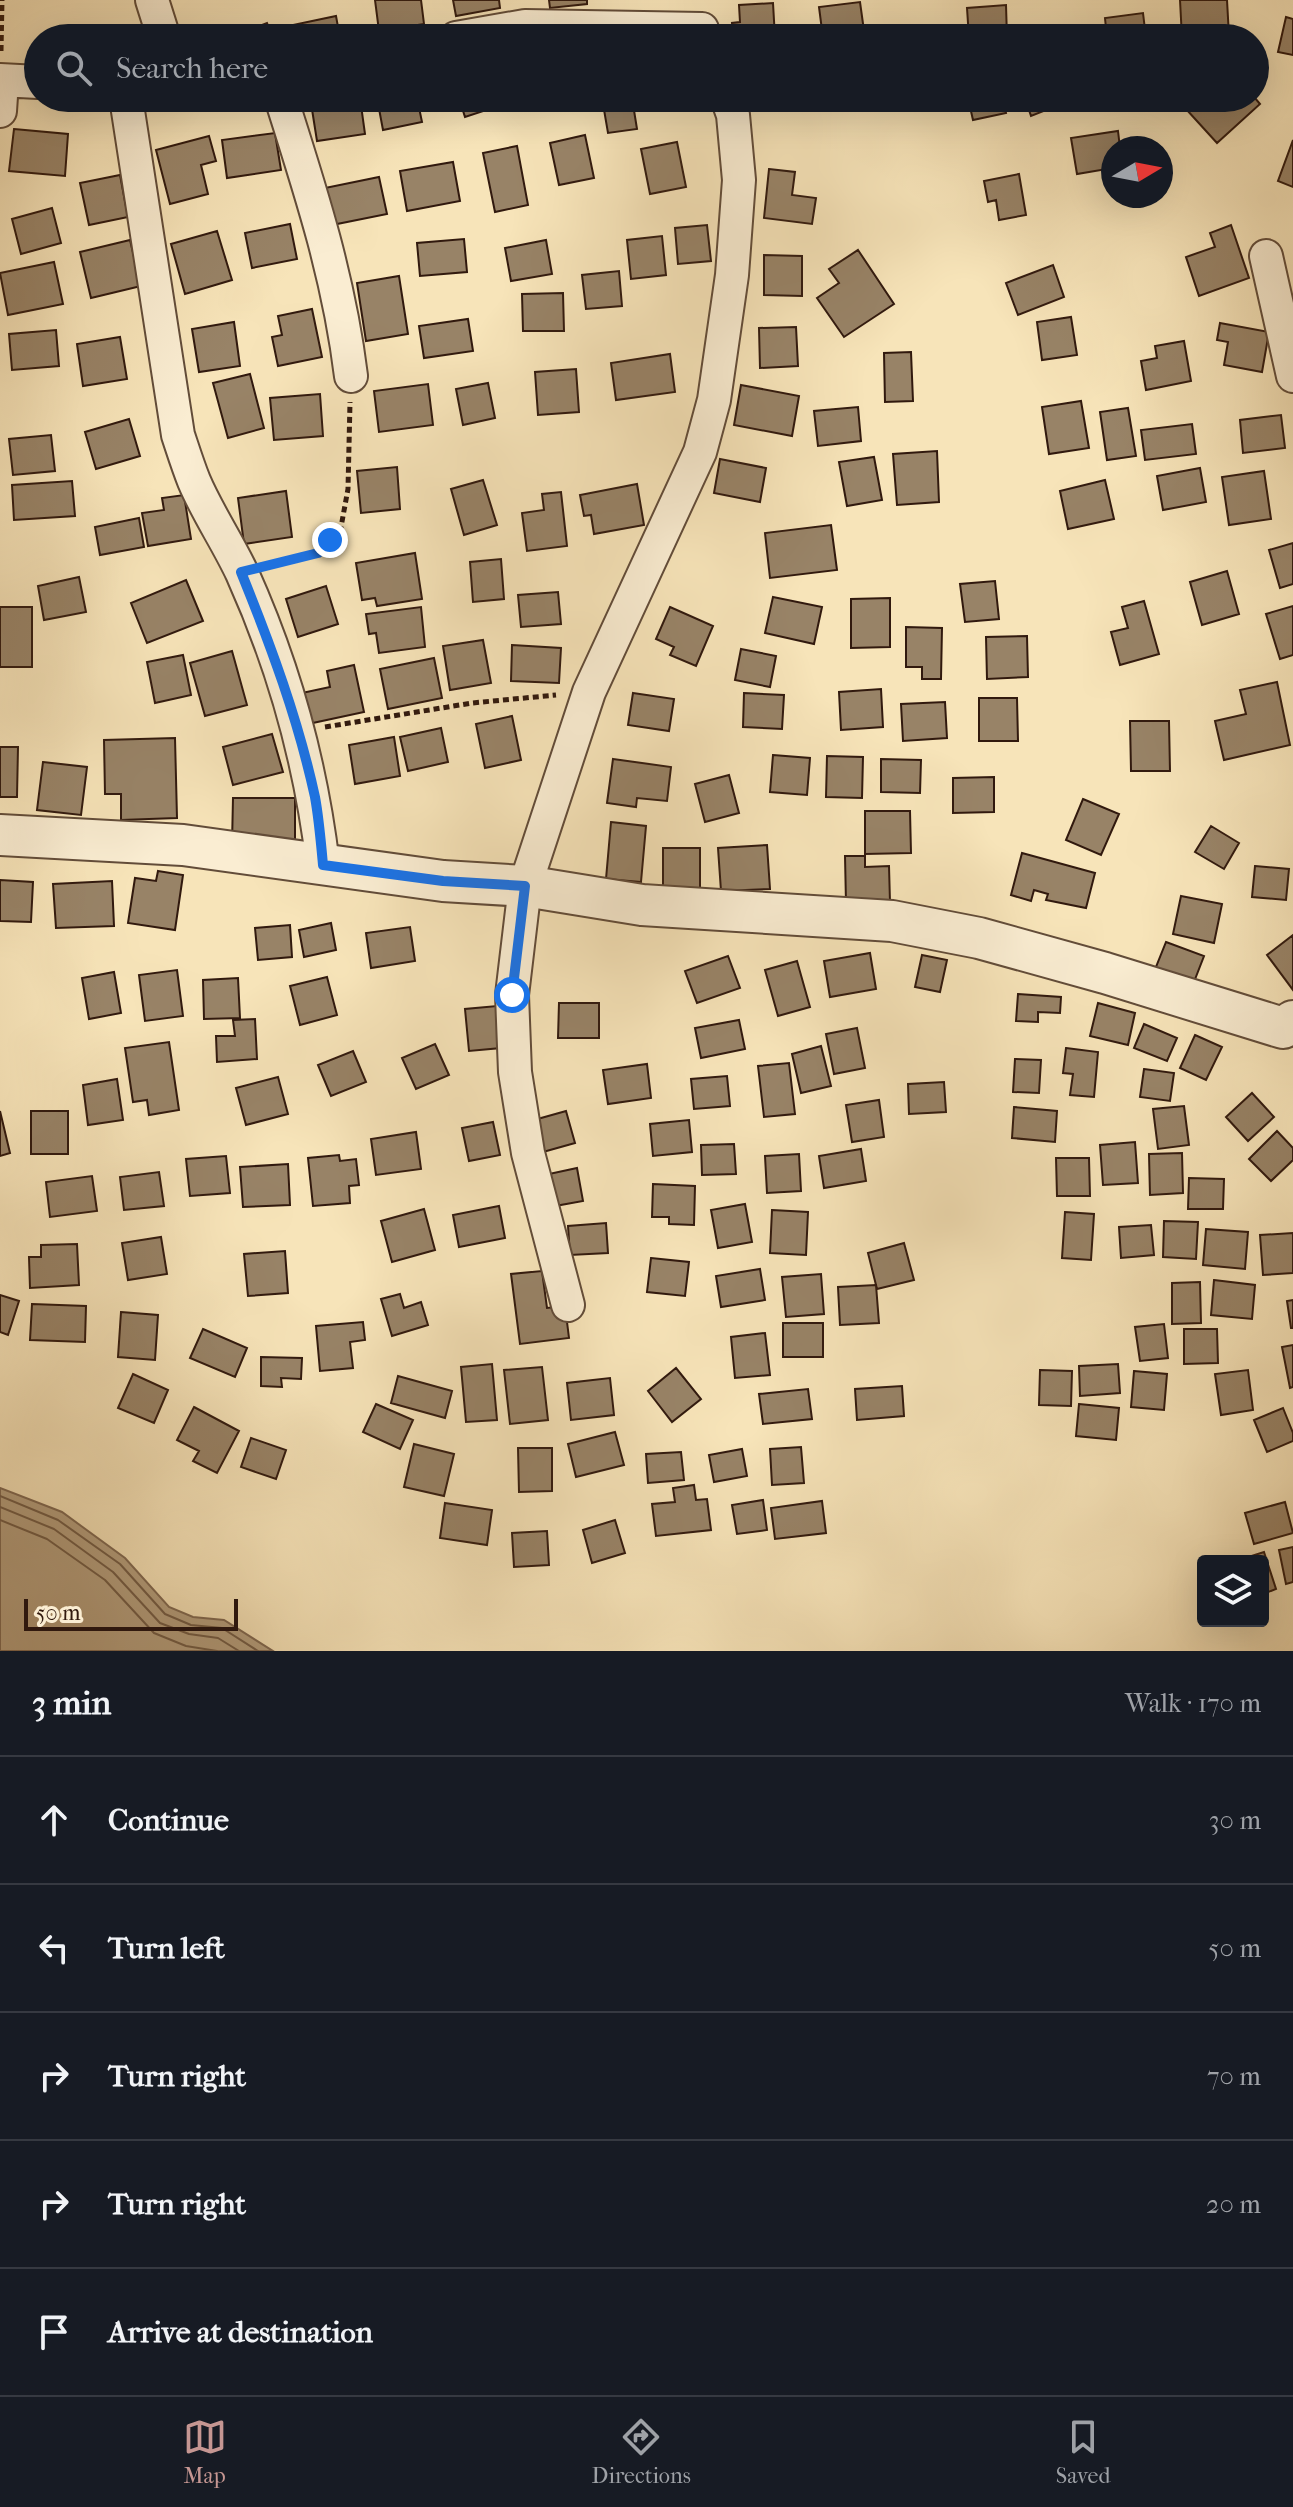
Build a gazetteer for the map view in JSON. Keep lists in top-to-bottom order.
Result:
{
  "scale_bar": "50 m",
  "north": "right",
  "page": {
    "search": "Search here",
    "scale": "50 m",
    "heading": ["3 min", "Walk · 170 m"],
    "list": [
      ["Continue", "30 m"],
      ["Turn left", "50 m"],
      ["Turn right", "70 m"],
      ["Turn right", "20 m"],
      "Arrive at destination"
    ],
    "nav": ["Map", "Directions", "Saved"]
  }
}
